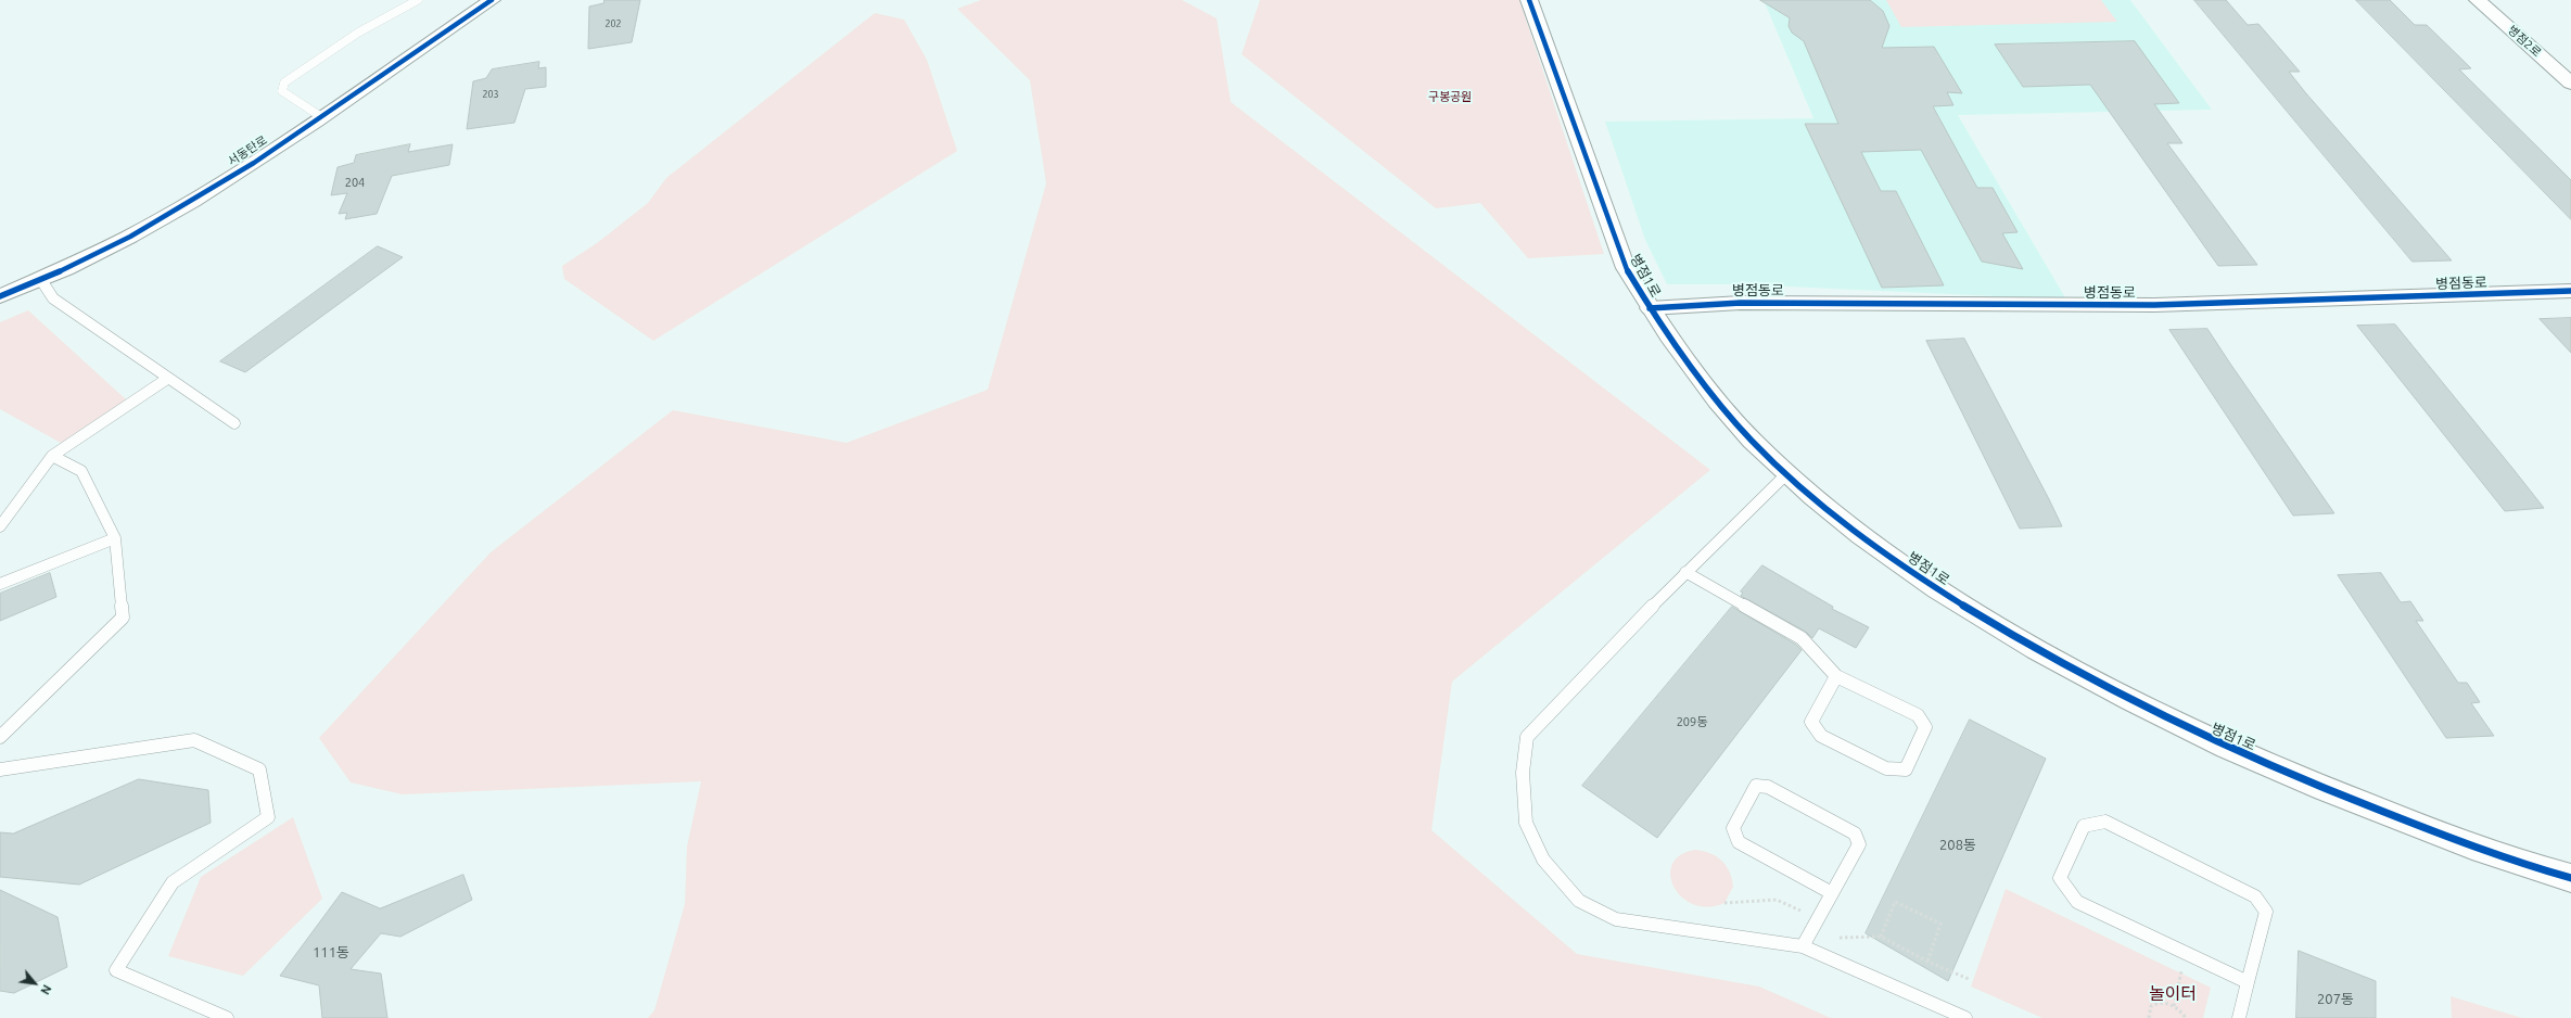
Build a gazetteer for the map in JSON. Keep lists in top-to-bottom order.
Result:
{
  "streets": {
    "street": [
      "병점2로",
      "서동탄로",
      "병점1로",
      "병점동로"
    ]
  },
  "crossings": [
    ["병점1로", "병점동로"]
  ],
  "parks": ["구봉공원", "놀이터"],
  "house_numbers": [
    "202",
    "203",
    "204",
    "209동",
    "208동",
    "111동",
    "207동"
  ],
  "north": "bottom right"
}
